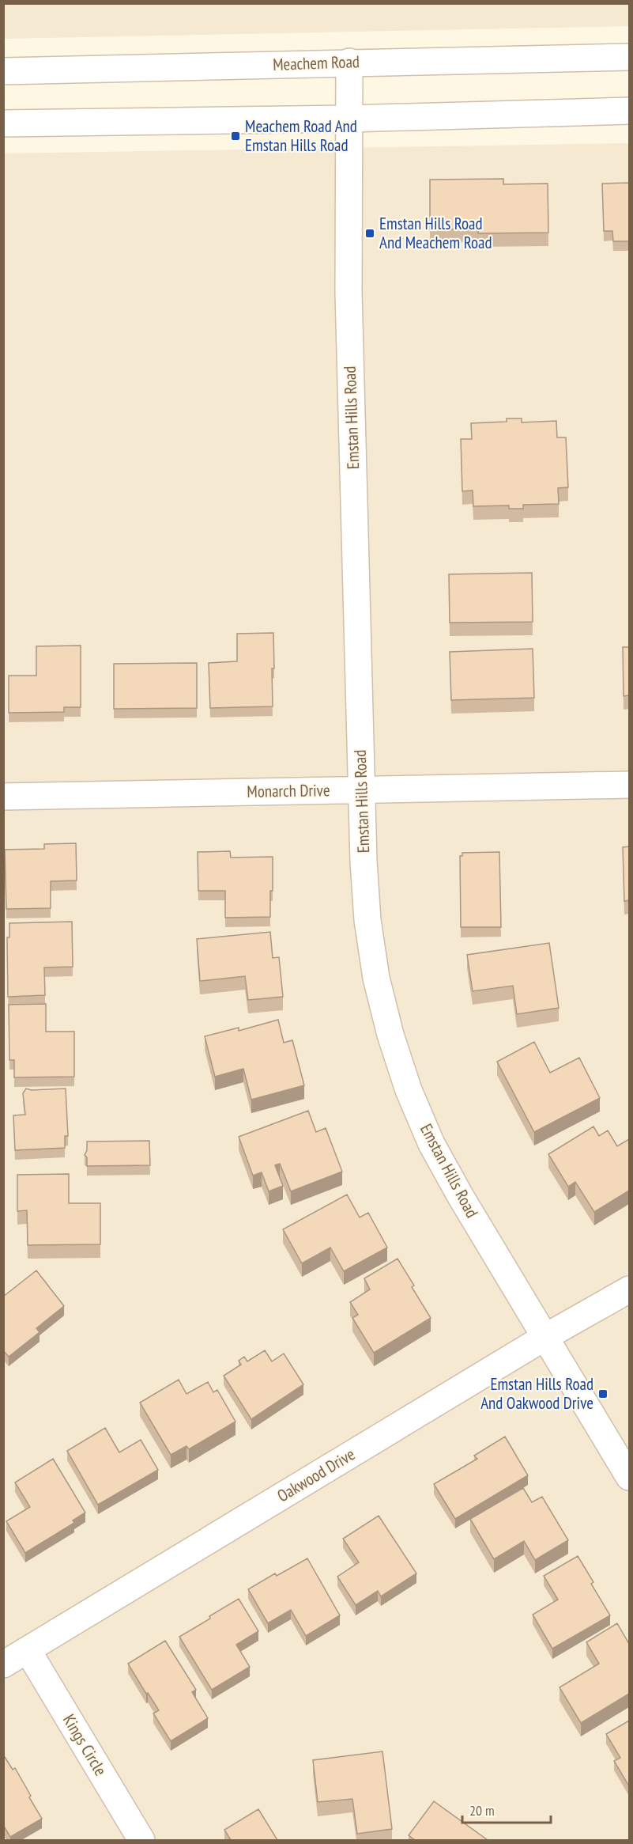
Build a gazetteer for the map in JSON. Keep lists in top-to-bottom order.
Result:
{
  "streets": {
    "street": [
      "Meachem Road",
      "Emstan Hills Road",
      "Monarch Drive",
      "Oakwood Drive",
      "Kings Circle"
    ]
  },
  "crossings": [
    ["Meachem Road", "Emstan Hills Road"],
    ["Emstan Hills Road", "Monarch Drive"],
    ["Emstan Hills Road", "Oakwood Drive"],
    ["Oakwood Drive", "Kings Circle"]
  ],
  "places": {
    "transit": ["Meachem Road And Emstan Hills Road", "Emstan Hills Road And Meachem Road", "Emstan Hills Road And Oakwood Drive"]
  },
  "scale_bar": "20 m"
}
